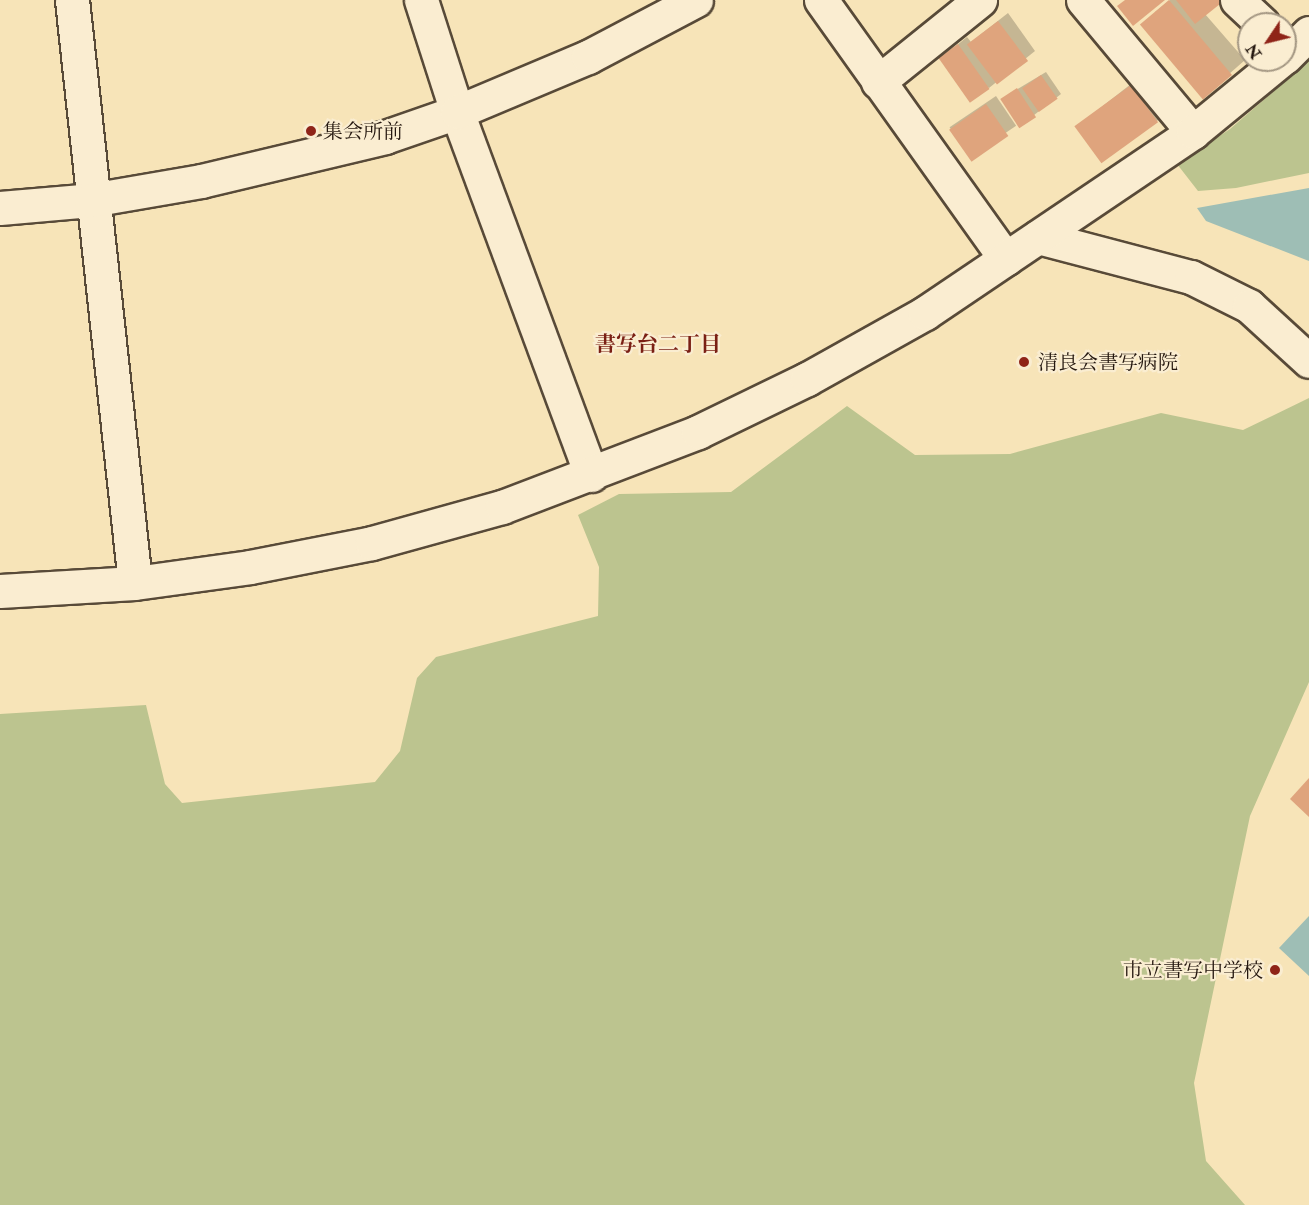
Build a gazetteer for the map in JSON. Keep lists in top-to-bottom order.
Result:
{
  "districts": ["書写台二丁目"],
  "places": ["集会所前", "清良会書写病院", "市立書写中学校"],
  "north": "bottom left"
}
